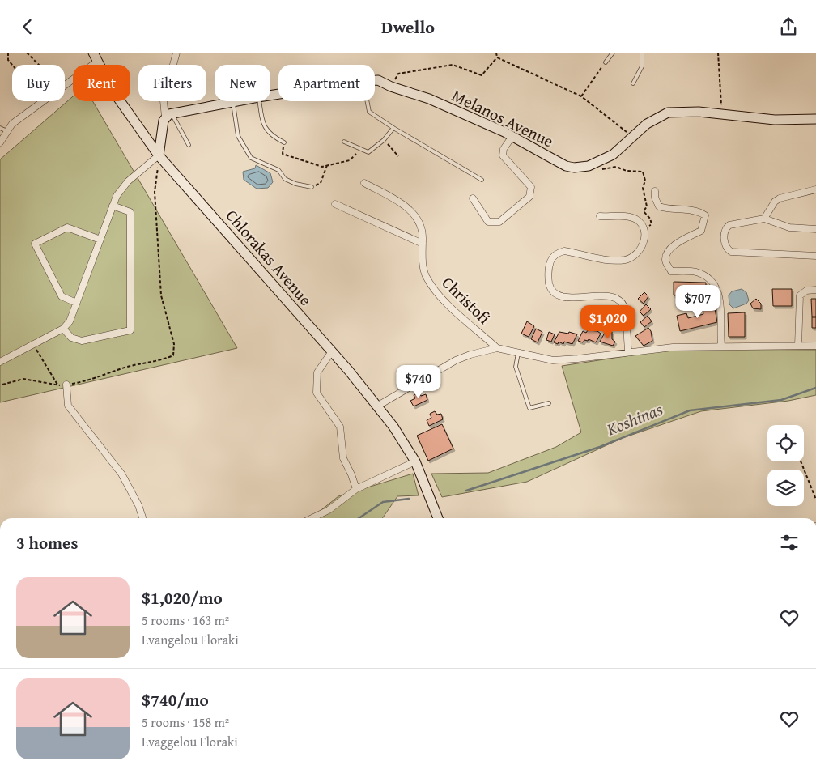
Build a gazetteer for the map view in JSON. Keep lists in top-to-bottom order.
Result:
{
  "streets": {
    "street": ["Melanos Avenue", "Chlorakas Avenue", "Christofi"]
  },
  "water": ["Koshinas"],
  "page": {
    "header": "Dwello",
    "chip": [
      "Buy",
      "Rent",
      "Filters",
      "New",
      "Apartment"
    ],
    "price": ["$707", "$1,020", "$740"],
    "heading": "3 homes",
    "list": [
      {
        "name": "$1,020/mo",
        "note": "5 rooms · 163 m² · Evangelou Floraki"
      },
      {
        "name": "$740/mo",
        "note": "5 rooms · 158 m² · Evaggelou Floraki"
      }
    ]
  }
}
